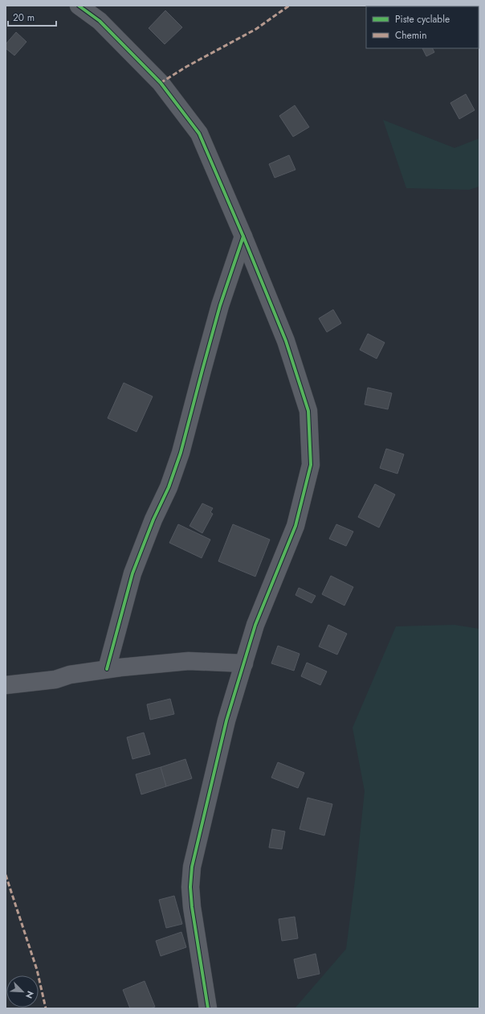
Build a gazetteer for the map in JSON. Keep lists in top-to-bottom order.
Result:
{
  "legend": ["Piste cyclable", "Chemin"],
  "scale_bar": "20 m",
  "north": "bottom right"
}
